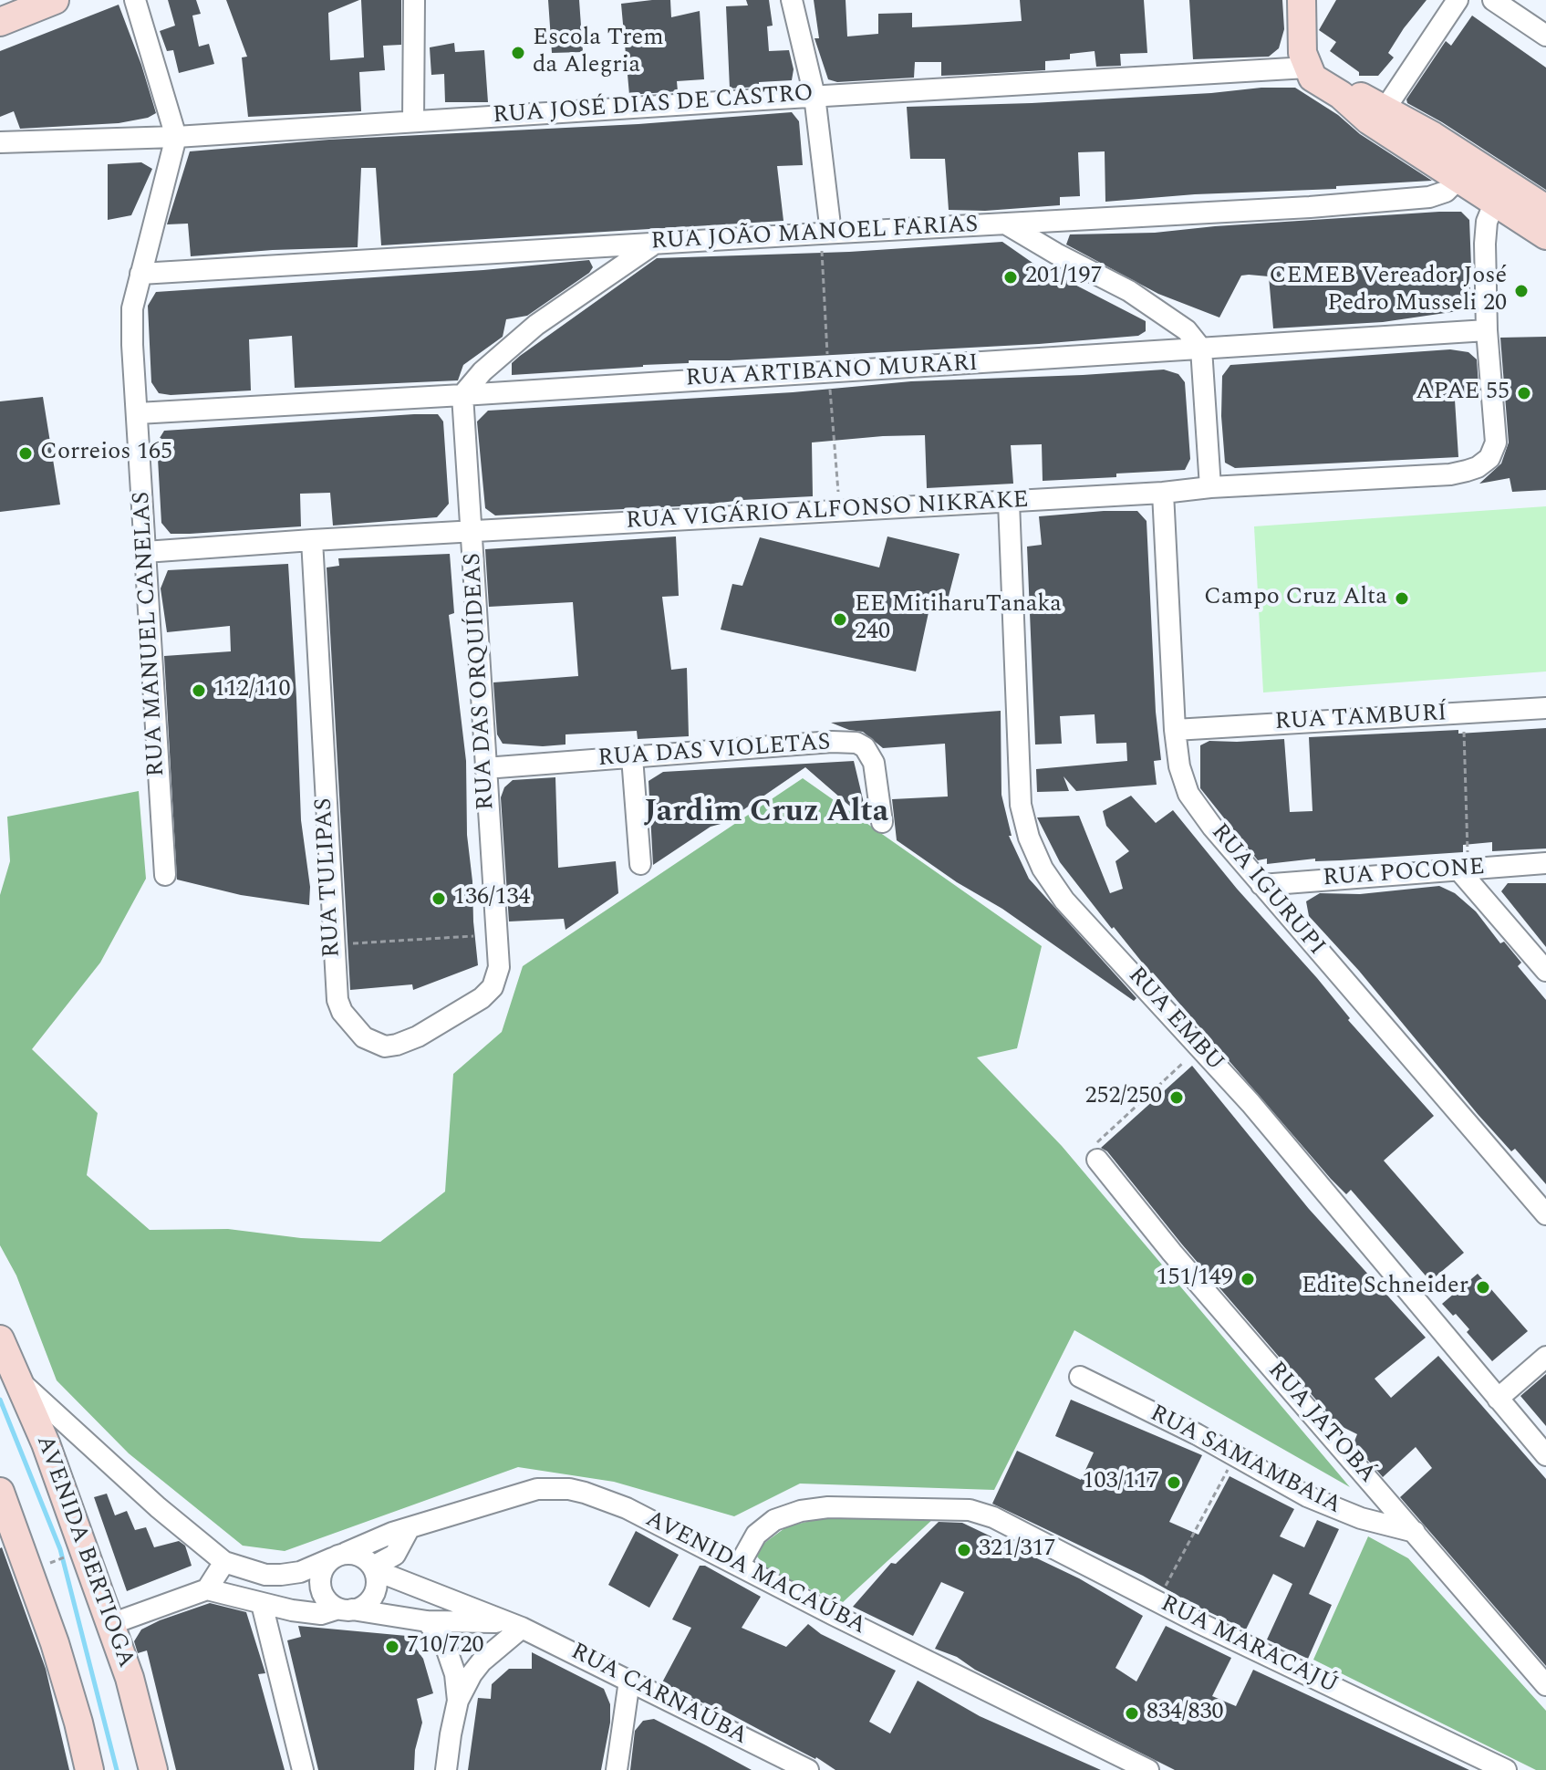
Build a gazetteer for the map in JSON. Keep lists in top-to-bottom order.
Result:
{
  "streets": {
    "street": [
      "RUA JOSÉ DIAS DE CASTRO",
      "RUA JOÃO MANOEL FARIAS",
      "RUA ARTIBANO MURARI",
      "RUA VIGÁRIO ALFONSO NIKRAKE",
      "RUA MANUEL CANELAS",
      "RUA DAS ORQUÍDEAS",
      "RUA TAMBURÍ",
      "RUA DAS VIOLETAS",
      "RUA POCONE",
      "RUA TULIPAS",
      "RUA IGURUPI",
      "RUA EMBU",
      "RUA JATOBÁ",
      "RUA SAMAMBAIA",
      "AVENIDA BERTIOGA",
      "AVENIDA MACAÚBA",
      "RUA MARACAJÚ",
      "RUA CARNAÚBA"
    ]
  },
  "crossings": [
    ["RUA JOSÉ DIAS DE CASTRO", "RUA MANUEL CANELAS"],
    ["RUA JOÃO MANOEL FARIAS", "RUA MANUEL CANELAS"],
    ["RUA ARTIBANO MURARI", "RUA VIGÁRIO ALFONSO NIKRAKE"],
    ["RUA ARTIBANO MURARI", "RUA MANUEL CANELAS"],
    ["RUA ARTIBANO MURARI", "RUA DAS ORQUÍDEAS"],
    ["RUA VIGÁRIO ALFONSO NIKRAKE", "RUA MANUEL CANELAS"],
    ["RUA VIGÁRIO ALFONSO NIKRAKE", "RUA DAS ORQUÍDEAS"],
    ["RUA VIGÁRIO ALFONSO NIKRAKE", "RUA TULIPAS"],
    ["RUA VIGÁRIO ALFONSO NIKRAKE", "RUA IGURUPI"],
    ["RUA VIGÁRIO ALFONSO NIKRAKE", "RUA EMBU"],
    ["RUA DAS ORQUÍDEAS", "RUA DAS VIOLETAS"],
    ["RUA DAS ORQUÍDEAS", "RUA TULIPAS"],
    ["RUA TAMBURÍ", "RUA IGURUPI"],
    ["RUA POCONE", "RUA IGURUPI"],
    ["RUA JATOBÁ", "RUA SAMAMBAIA"],
    ["AVENIDA MACAÚBA", "RUA MARACAJÚ"],
    ["AVENIDA MACAÚBA", "RUA CARNAÚBA"]
  ],
  "districts": ["Jardim Cruz Alta"],
  "places": [
    "Escola Trem da Alegria",
    "201/197",
    "CEMEB Vereador José Pedro Musseli 20",
    "APAE 55",
    "Correios 165",
    "Campo Cruz Alta",
    "EE MitiharuTanaka 240",
    "112/110",
    "136/134",
    "252/250",
    "151/149",
    "Edite Schneider",
    "103/117",
    "321/317",
    "710/720",
    "834/830"
  ]
}
